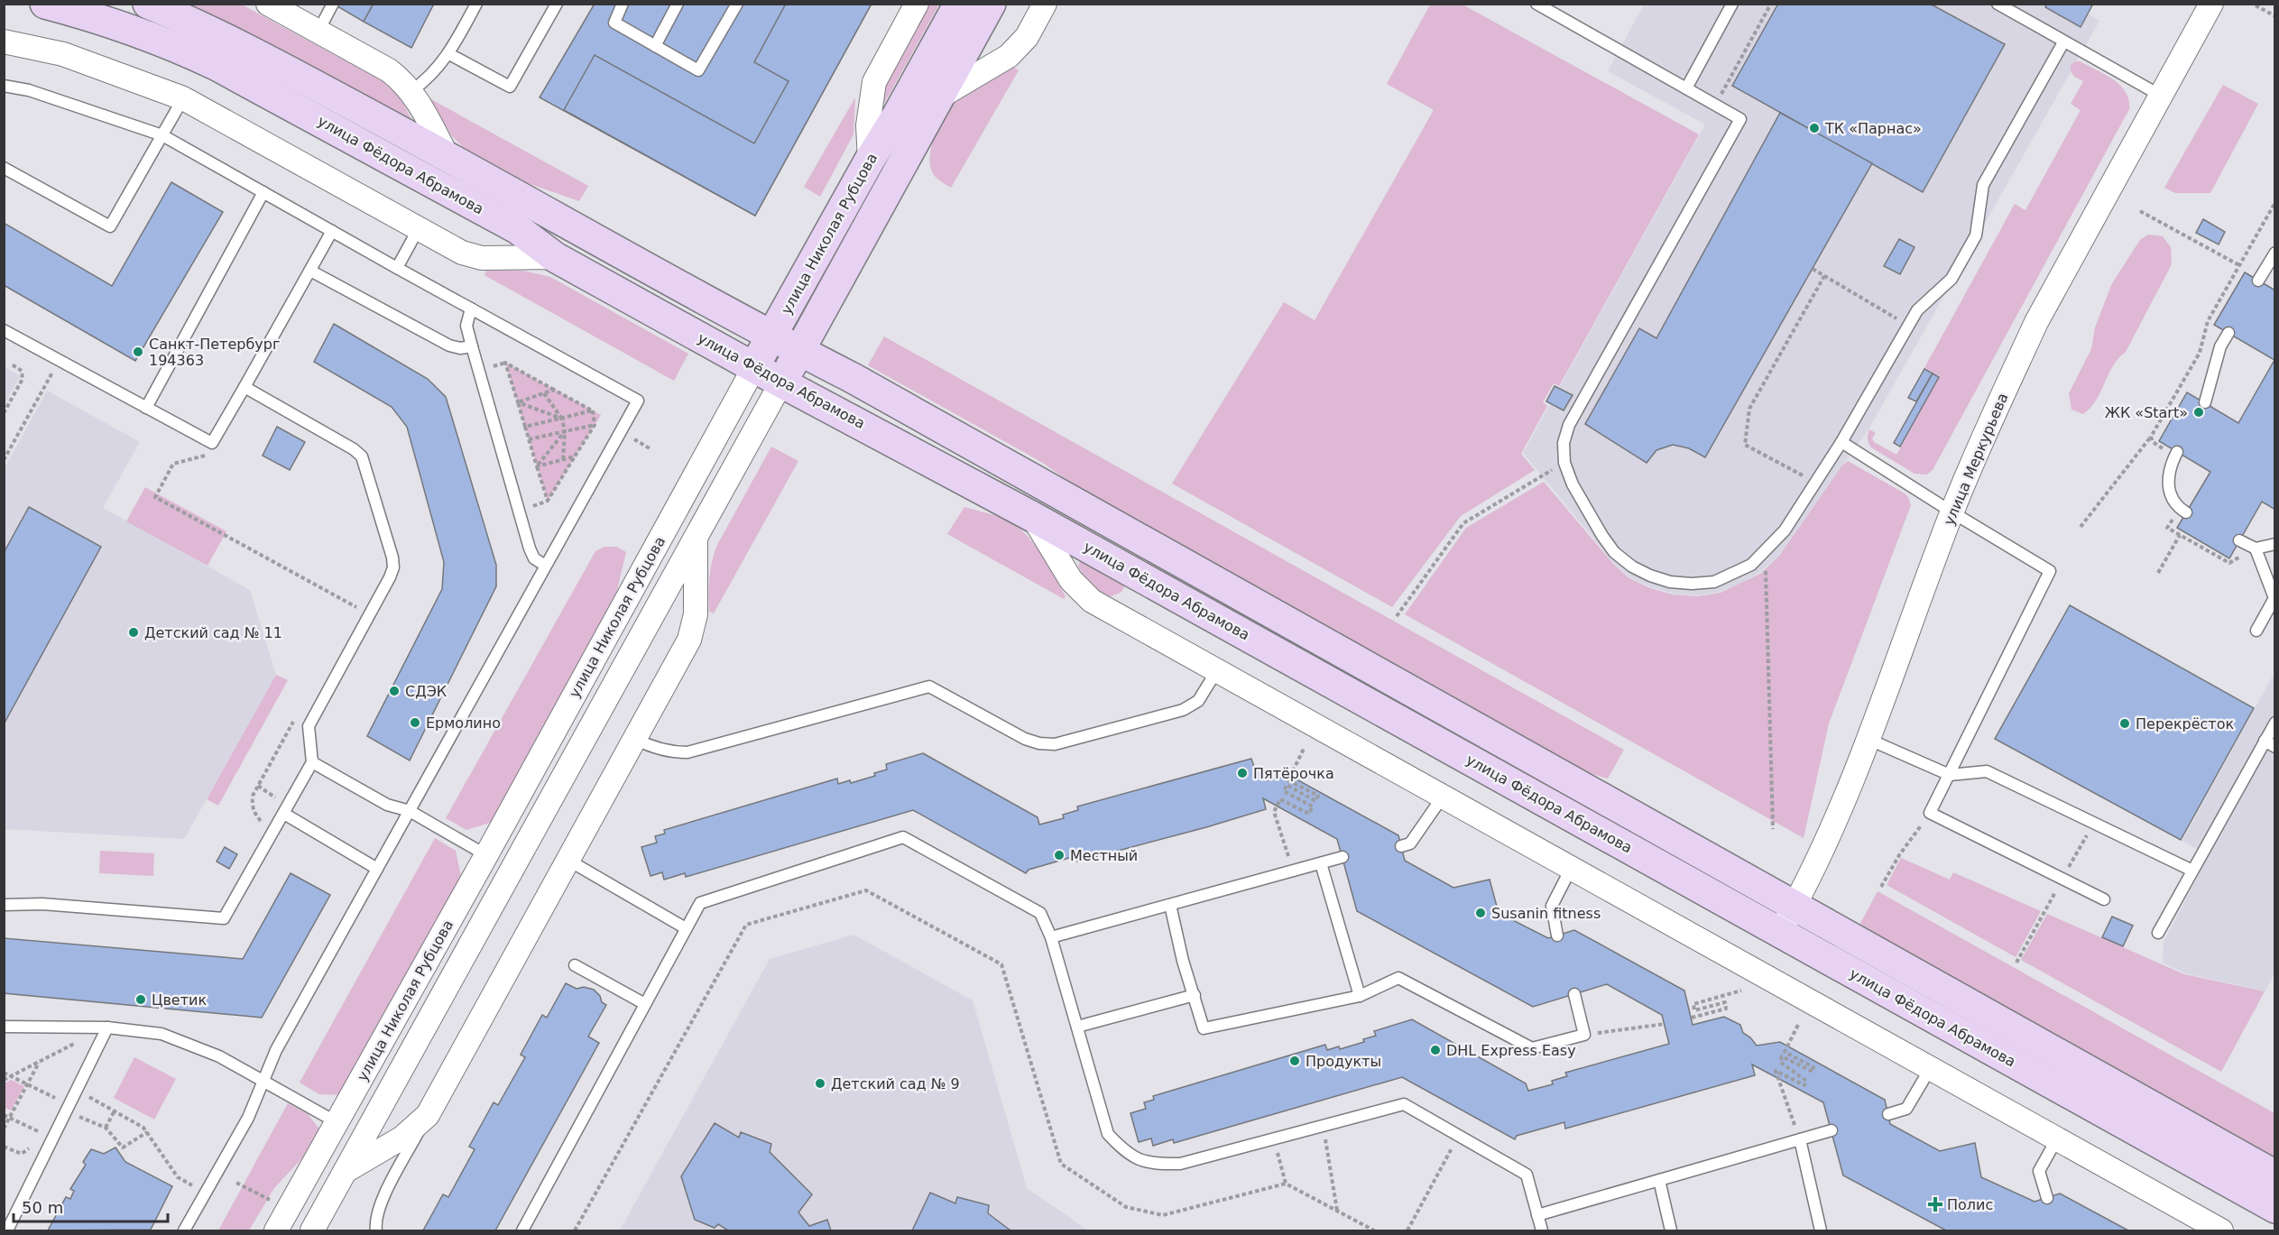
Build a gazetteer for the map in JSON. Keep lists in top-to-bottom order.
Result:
{
  "streets": {
    "street": ["улица Фёдора Абрамова", "улица Николая Рубцова", "улица Меркурьева"]
  },
  "crossings": [
    ["улица Фёдора Абрамова", "улица Николая Рубцова"],
    ["улица Фёдора Абрамова", "улица Меркурьева"]
  ],
  "places": {
    "other": [
      "ТК «Парнас»",
      "Санкт-Петербург 194363",
      "ЖК «Start»",
      "Детский сад № 11",
      "СДЭК",
      "Ермолино",
      "Перекрёсток",
      "Пятёрочка",
      "Местный",
      "Susanin fitness",
      "Цветик",
      "DHL Express Easy",
      "Продукты",
      "Детский сад № 9"
    ],
    "health": ["Полис"]
  },
  "scale_bar": "50 m"
}
